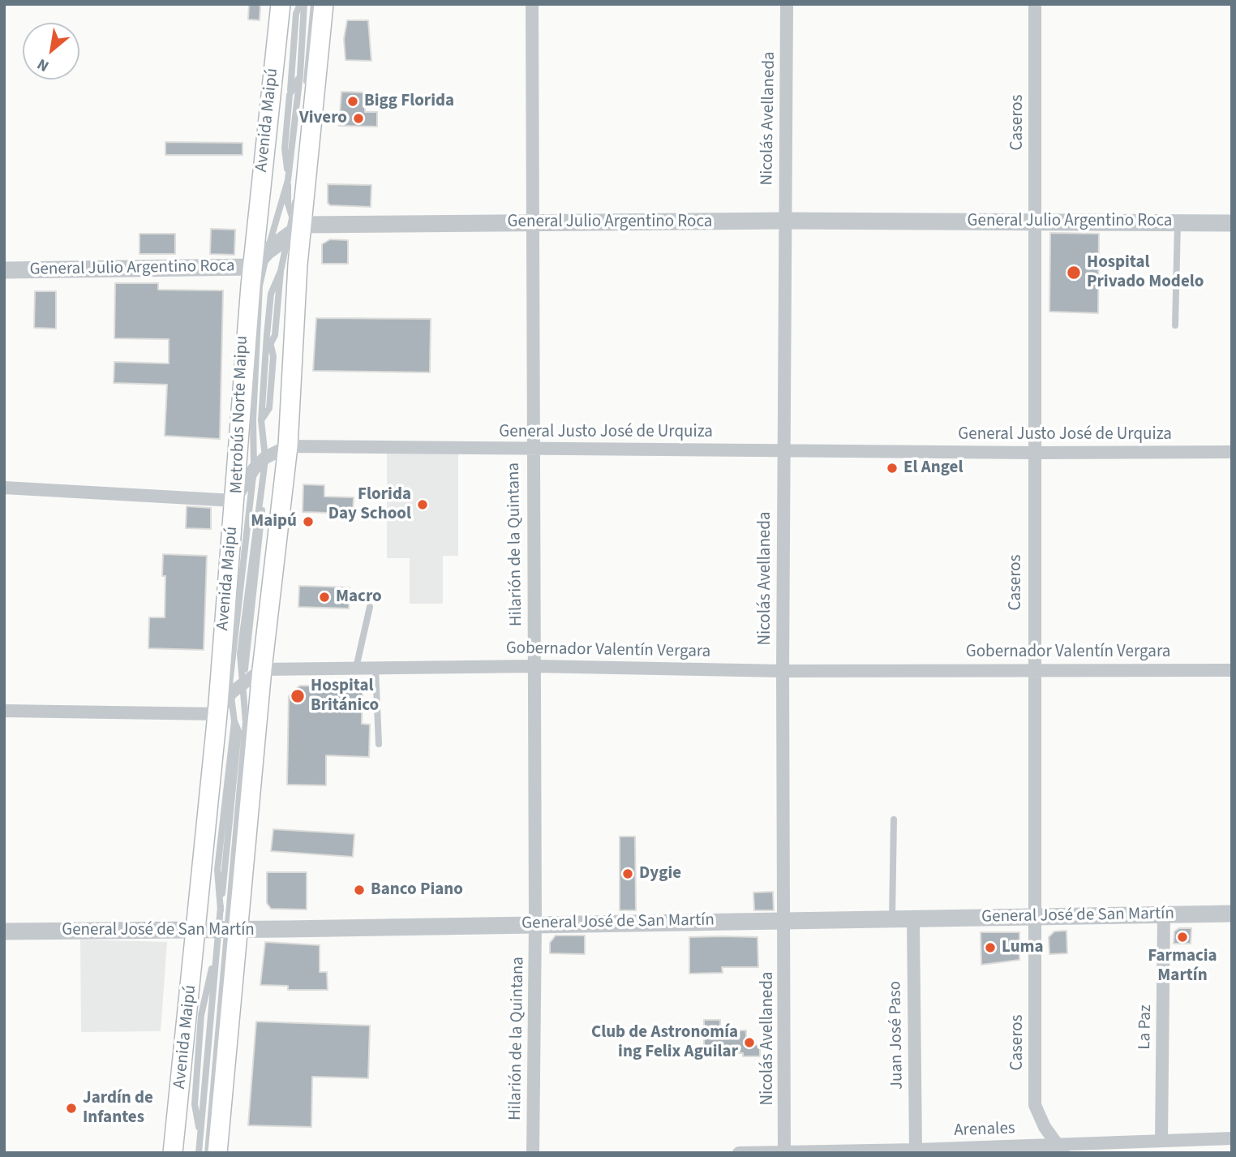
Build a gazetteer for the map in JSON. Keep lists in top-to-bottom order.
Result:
{
  "streets": {
    "main road": ["Avenida Maipú"],
    "street": [
      "Nicolás Avellaneda",
      "Caseros",
      "General Julio Argentino Roca",
      "General Justo José de Urquiza",
      "Hilarión de la Quintana",
      "Gobernador Valentín Vergara",
      "General José de San Martín",
      "La Paz",
      "Juan José Paso",
      "Arenales"
    ],
    "lane": ["Metrobús Norte Maipu"]
  },
  "crossings": [
    ["Nicolás Avellaneda", "General Julio Argentino Roca"],
    ["Nicolás Avellaneda", "General Justo José de Urquiza"],
    ["Nicolás Avellaneda", "Gobernador Valentín Vergara"],
    ["Nicolás Avellaneda", "General José de San Martín"],
    ["Nicolás Avellaneda", "Arenales"],
    ["Avenida Maipú", "General Julio Argentino Roca"],
    ["Avenida Maipú", "Metrobús Norte Maipu"],
    ["Avenida Maipú", "General Justo José de Urquiza"],
    ["Avenida Maipú", "General José de San Martín"],
    ["Caseros", "General Julio Argentino Roca"],
    ["Caseros", "General Justo José de Urquiza"],
    ["Caseros", "Gobernador Valentín Vergara"],
    ["Caseros", "General José de San Martín"],
    ["Caseros", "Arenales"],
    ["General Julio Argentino Roca", "Metrobús Norte Maipu"],
    ["General Julio Argentino Roca", "Hilarión de la Quintana"],
    ["Metrobús Norte Maipu", "General Justo José de Urquiza"],
    ["Metrobús Norte Maipu", "General José de San Martín"],
    ["General Justo José de Urquiza", "Hilarión de la Quintana"],
    ["Hilarión de la Quintana", "Gobernador Valentín Vergara"],
    ["Hilarión de la Quintana", "General José de San Martín"],
    ["General José de San Martín", "La Paz"],
    ["General José de San Martín", "Juan José Paso"],
    ["La Paz", "Arenales"],
    ["Juan José Paso", "Arenales"]
  ],
  "places": [
    "Bigg Florida",
    "Vivero",
    "Hospital Privado Modelo",
    "El Angel",
    "Florida Day School",
    "Maipú",
    "Macro",
    "Hospital Británico",
    "Dygie",
    "Banco Piano",
    "Farmacia Martín",
    "Luma",
    "Club de Astronomía ing Felix Aguilar",
    "Jardín de Infantes"
  ],
  "north": "bottom left"
}
